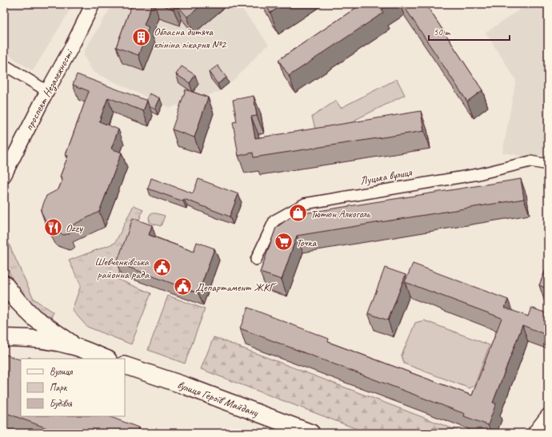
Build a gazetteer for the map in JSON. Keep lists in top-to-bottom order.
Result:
{
  "streets": {
    "main road": ["вулиця Героїв Майдану"],
    "street": ["проспект Незалежності", "Луцька вулиця"]
  },
  "places": {
    "building": ["Обласна дитяча клініна лікарня №2"],
    "shop": ["Тютюн Алкоголь"],
    "restaurant": ["Ozzy"],
    "supermarket": ["Точка"],
    "public building": ["Шевченківська районна рада", "Департамент ЖКГ"]
  },
  "legend": ["Вулиця", "Парк", "Будівля"],
  "scale_bar": "50 m"
}
